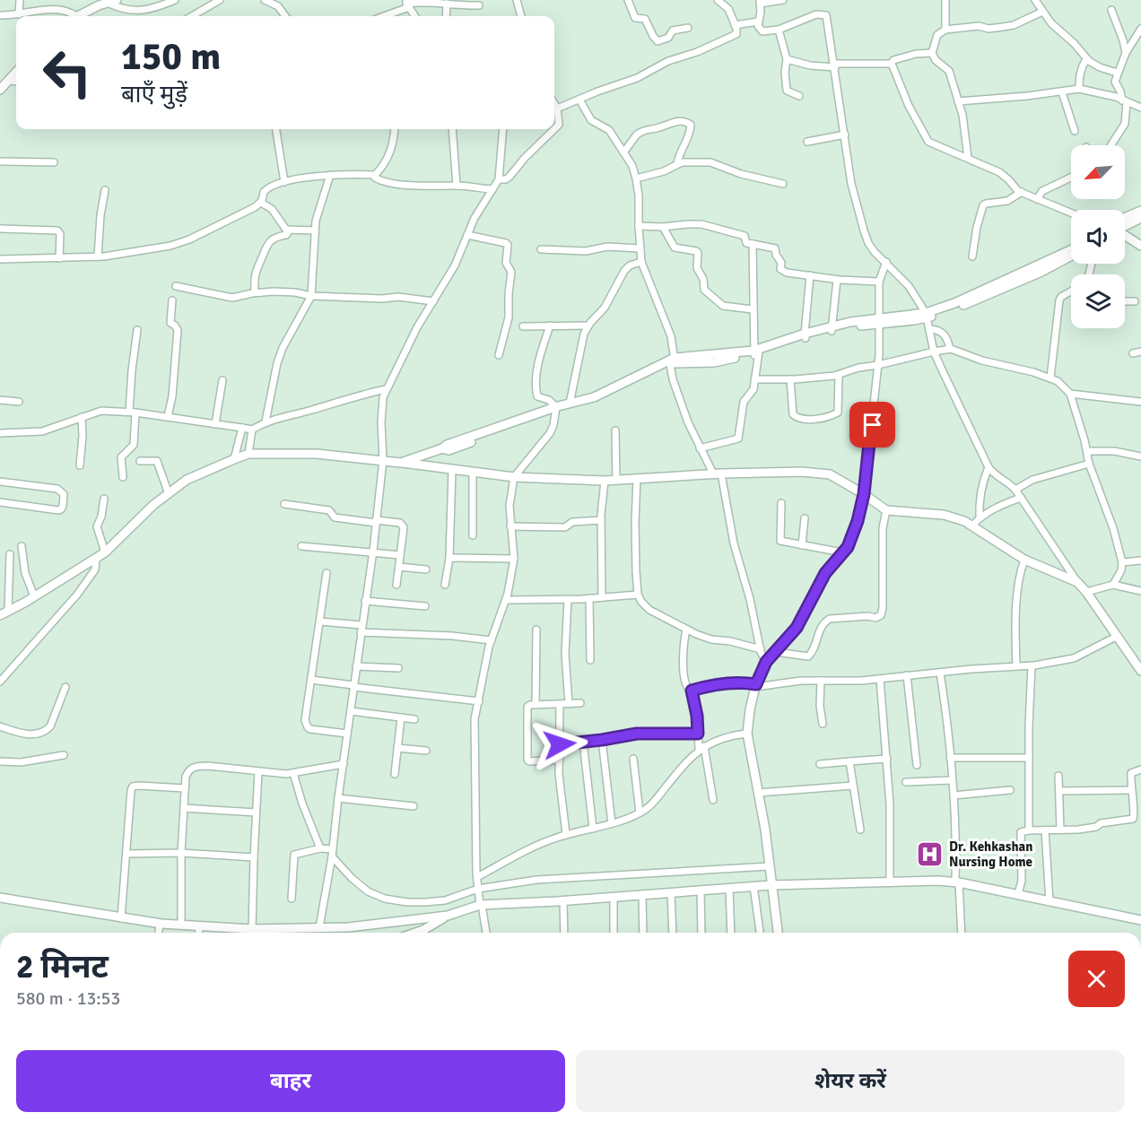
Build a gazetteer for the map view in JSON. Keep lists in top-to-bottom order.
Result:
{
  "places": {
    "hospital": ["Dr. Kehkashan Nursing Home"]
  },
  "north": "bottom left",
  "page": {
    "turn": ["150 m", "बाएँ मुड़ें"],
    "heading": ["2 मिनट", "580 m · 13:53"],
    "buttons": ["बाहर", "शेयर करें"]
  }
}
